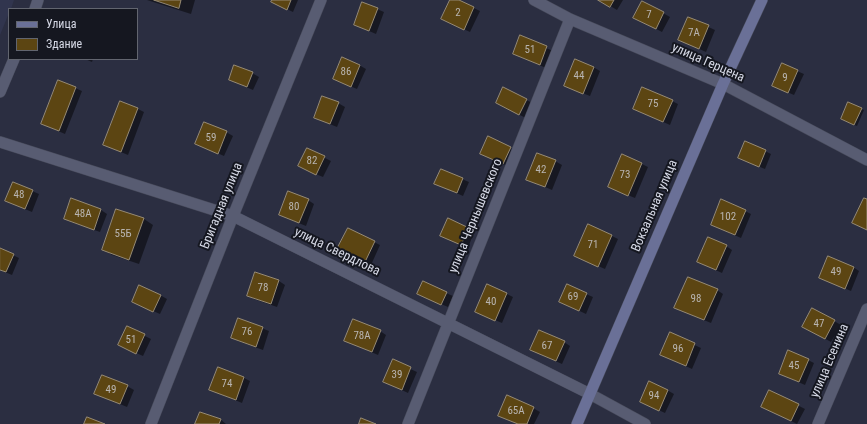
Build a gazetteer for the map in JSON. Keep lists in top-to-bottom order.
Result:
{
  "streets": {
    "main road": ["Вокзальная улица"],
    "street": [
      "улица Герцена",
      "Бригадная улица",
      "улица Чернышевского",
      "улица Свердлова",
      "улица Есенина"
    ]
  },
  "crossings": [
    ["улица Герцена", "Вокзальная улица"],
    ["улица Герцена", "улица Чернышевского"],
    ["Бригадная улица", "улица Свердлова"],
    ["Вокзальная улица", "улица Свердлова"],
    ["улица Чернышевского", "улица Свердлова"]
  ],
  "house_numbers": [
    "2",
    "7",
    "7А",
    "51",
    "86",
    "44",
    "9",
    "75",
    "59",
    "82",
    "42",
    "73",
    "48",
    "80",
    "48А",
    "102",
    "55Б",
    "71",
    "49",
    "78",
    "69",
    "98",
    "40",
    "47",
    "76",
    "78А",
    "51",
    "67",
    "96",
    "45",
    "39",
    "74",
    "49",
    "94",
    "65А"
  ],
  "legend": ["Улица", "Здание"]
}
